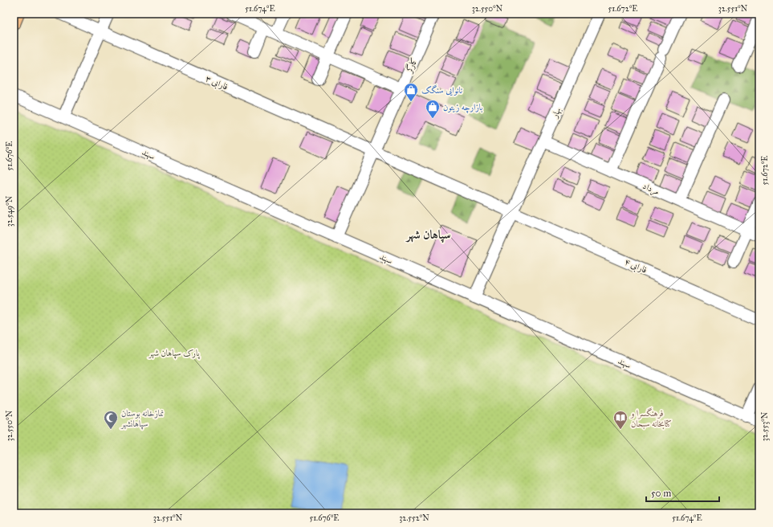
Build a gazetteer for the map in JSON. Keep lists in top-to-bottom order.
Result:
{
  "streets": {
    "street": [
      "کارگر",
      "فارابی ۳",
      "بهار",
      "سهند",
      "مرداد",
      "فارابی ۴"
    ]
  },
  "crossings": [
    ["کارگر", "فارابی ۳"],
    ["کارگر", "سهند"],
    ["فارابی ۳", "بهار"],
    ["فارابی ۳", "فارابی ۴"],
    ["بهار", "سهند"],
    ["بهار", "مرداد"],
    ["بهار", "فارابی ۴"]
  ],
  "districts": ["سپاهان شهر"],
  "parks": ["پارک سپاهان شهر"],
  "places": {
    "shop": ["نانوایی سنگک", "بازارچه زیتون"],
    "mosque": ["نمازخانه بوستان سپاهانشهر"],
    "library": ["فرهنگسرا و کتابخانه سبحان"]
  },
  "scale_bar": "50 m",
  "coordinates": [
    "51.674°E",
    "32.550°N",
    "51.672°E",
    "32.551°N",
    "51.676°E",
    "32.549°N",
    "32.553°N",
    "32.552°N"
  ]
}
